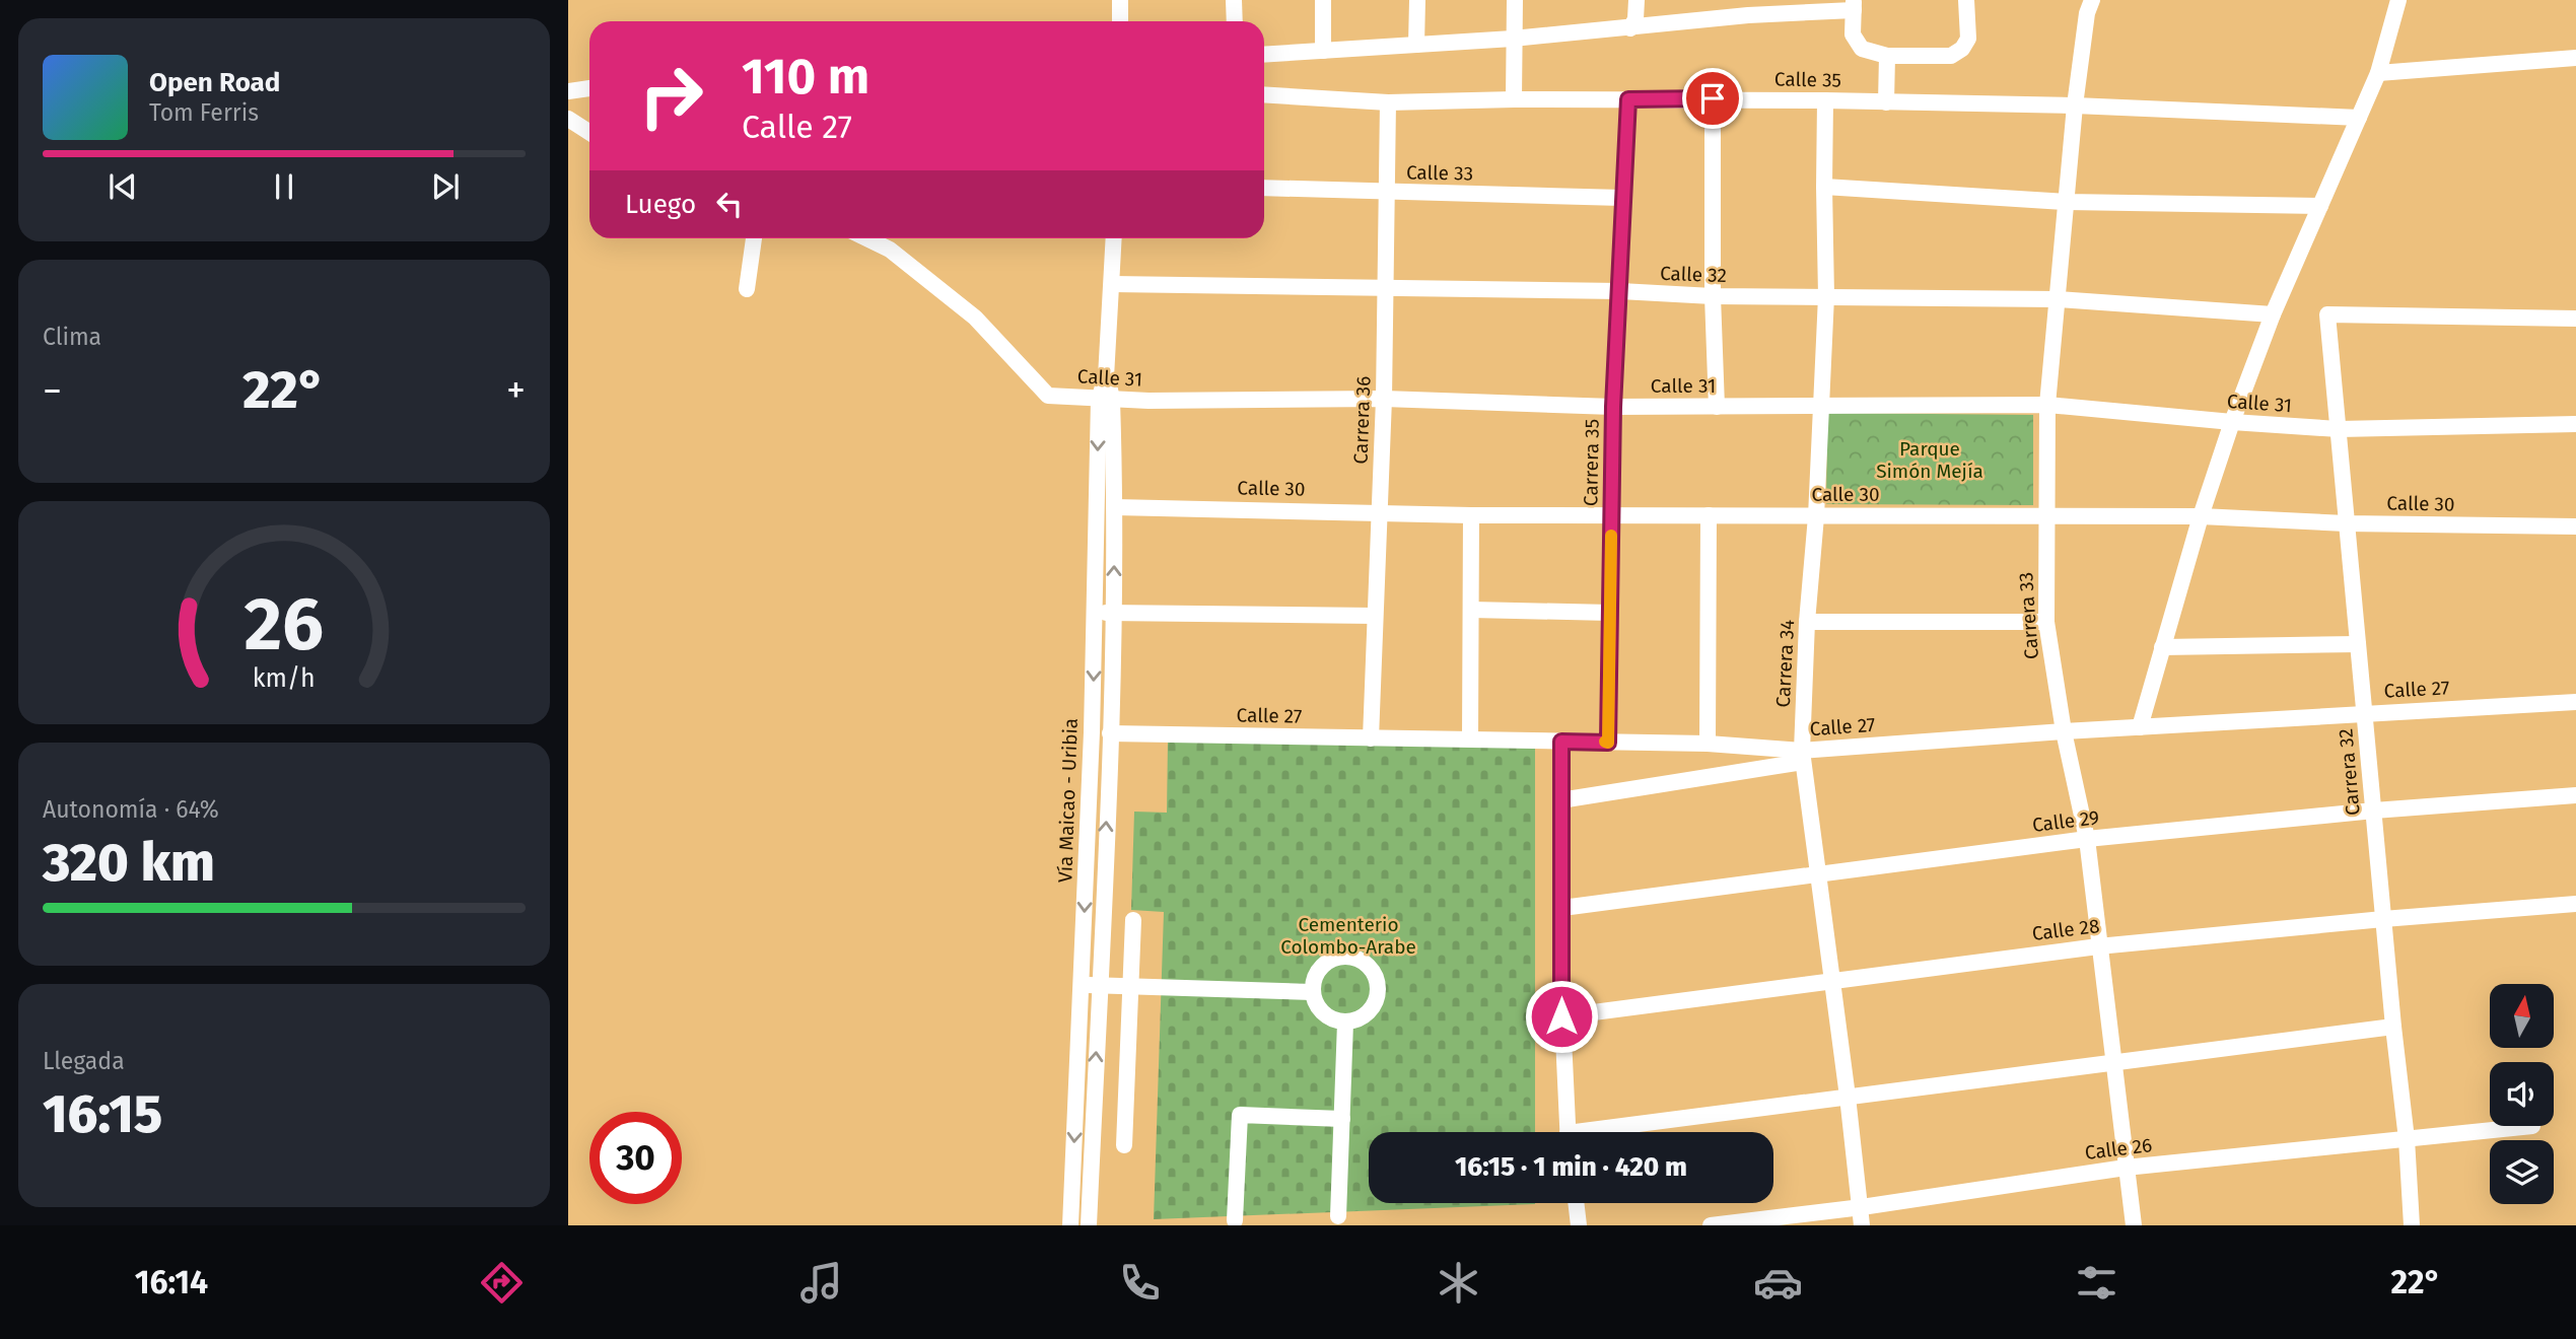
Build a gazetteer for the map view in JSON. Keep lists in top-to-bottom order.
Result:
{
  "streets": {
    "street": [
      "Calle 35",
      "Calle 33",
      "Calle 32",
      "Calle 31",
      "Carrera 36",
      "Carrera 35",
      "Calle 30",
      "Carrera 33",
      "Carrera 34",
      "Calle 27",
      "Carrera 32",
      "Vía Maicao - Uribia",
      "Calle 29",
      "Calle 28",
      "Calle 26"
    ]
  },
  "crossings": [
    ["Calle 35", "Carrera 36"],
    ["Calle 35", "Carrera 35"],
    ["Calle 35", "Carrera 33"],
    ["Calle 35", "Carrera 34"],
    ["Calle 33", "Carrera 36"],
    ["Calle 33", "Carrera 35"],
    ["Calle 32", "Carrera 36"],
    ["Calle 32", "Carrera 35"],
    ["Calle 32", "Carrera 33"],
    ["Calle 32", "Carrera 34"],
    ["Calle 32", "Vía Maicao - Uribia"],
    ["Calle 31", "Carrera 36"],
    ["Calle 31", "Carrera 35"],
    ["Calle 31", "Carrera 33"],
    ["Calle 31", "Carrera 34"],
    ["Calle 31", "Carrera 32"],
    ["Calle 31", "Vía Maicao - Uribia"],
    ["Carrera 36", "Calle 30"],
    ["Carrera 36", "Calle 27"],
    ["Carrera 35", "Calle 30"],
    ["Carrera 35", "Calle 27"],
    ["Calle 30", "Carrera 33"],
    ["Calle 30", "Carrera 34"],
    ["Calle 30", "Carrera 32"],
    ["Calle 30", "Vía Maicao - Uribia"],
    ["Carrera 33", "Calle 27"],
    ["Carrera 33", "Calle 29"],
    ["Carrera 33", "Calle 28"],
    ["Carrera 33", "Calle 26"],
    ["Carrera 34", "Calle 27"],
    ["Carrera 34", "Calle 29"],
    ["Carrera 34", "Calle 28"],
    ["Carrera 34", "Calle 26"],
    ["Calle 27", "Carrera 32"],
    ["Calle 27", "Vía Maicao - Uribia"],
    ["Carrera 32", "Calle 29"],
    ["Carrera 32", "Calle 28"],
    ["Carrera 32", "Calle 26"]
  ],
  "parks": ["Parque Simón Mejía", "Cementerio Colombo-Arabe"],
  "north": "top",
  "page": {
    "turn": ["110 m", "Calle 27"],
    "song": ["Open Road", "Tom Ferris"],
    "then": "Luego",
    "tile": [
      "Clima",
      ["Autonomía · 64%", "320 km"],
      ["Llegada", "16:15"]
    ],
    "heat": ["−", "22°", "+"],
    "limit": "30",
    "trip": "16:15 · 1 min · 420 m",
    "tabs": ["16:14", "22°"],
    "gauge": ["26", "km/h"]
  }
}
